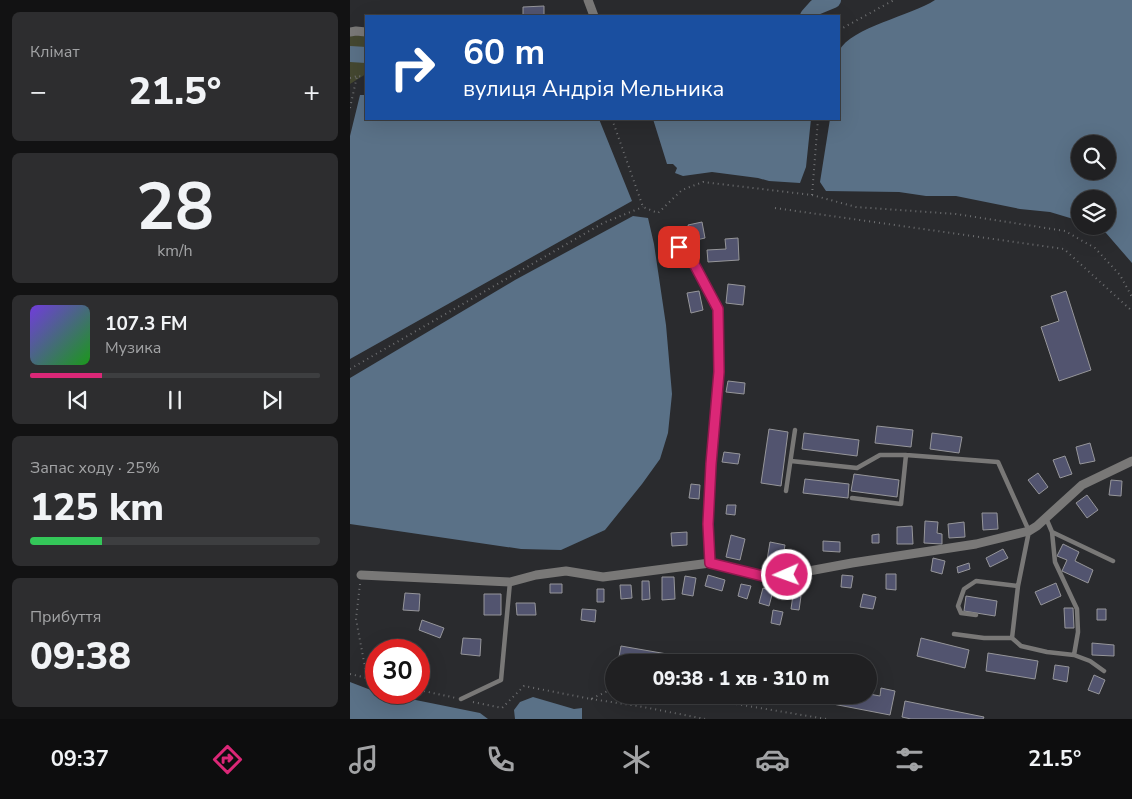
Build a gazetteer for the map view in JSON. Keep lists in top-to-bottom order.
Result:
{
  "page": {
    "tile": [
      "Клімат",
      ["28", "km/h"],
      ["Запас ходу · 25%", "125 km"],
      ["Прибуття", "09:38"]
    ],
    "turn": ["60 m", "вулиця Андрія Мельника"],
    "heat": ["−", "21.5°", "+"],
    "song": ["107.3 FM", "Музика"],
    "limit": "30",
    "trip": "09:38 · 1 хв · 310 m",
    "tabs": ["09:37", "21.5°"]
  }
}
